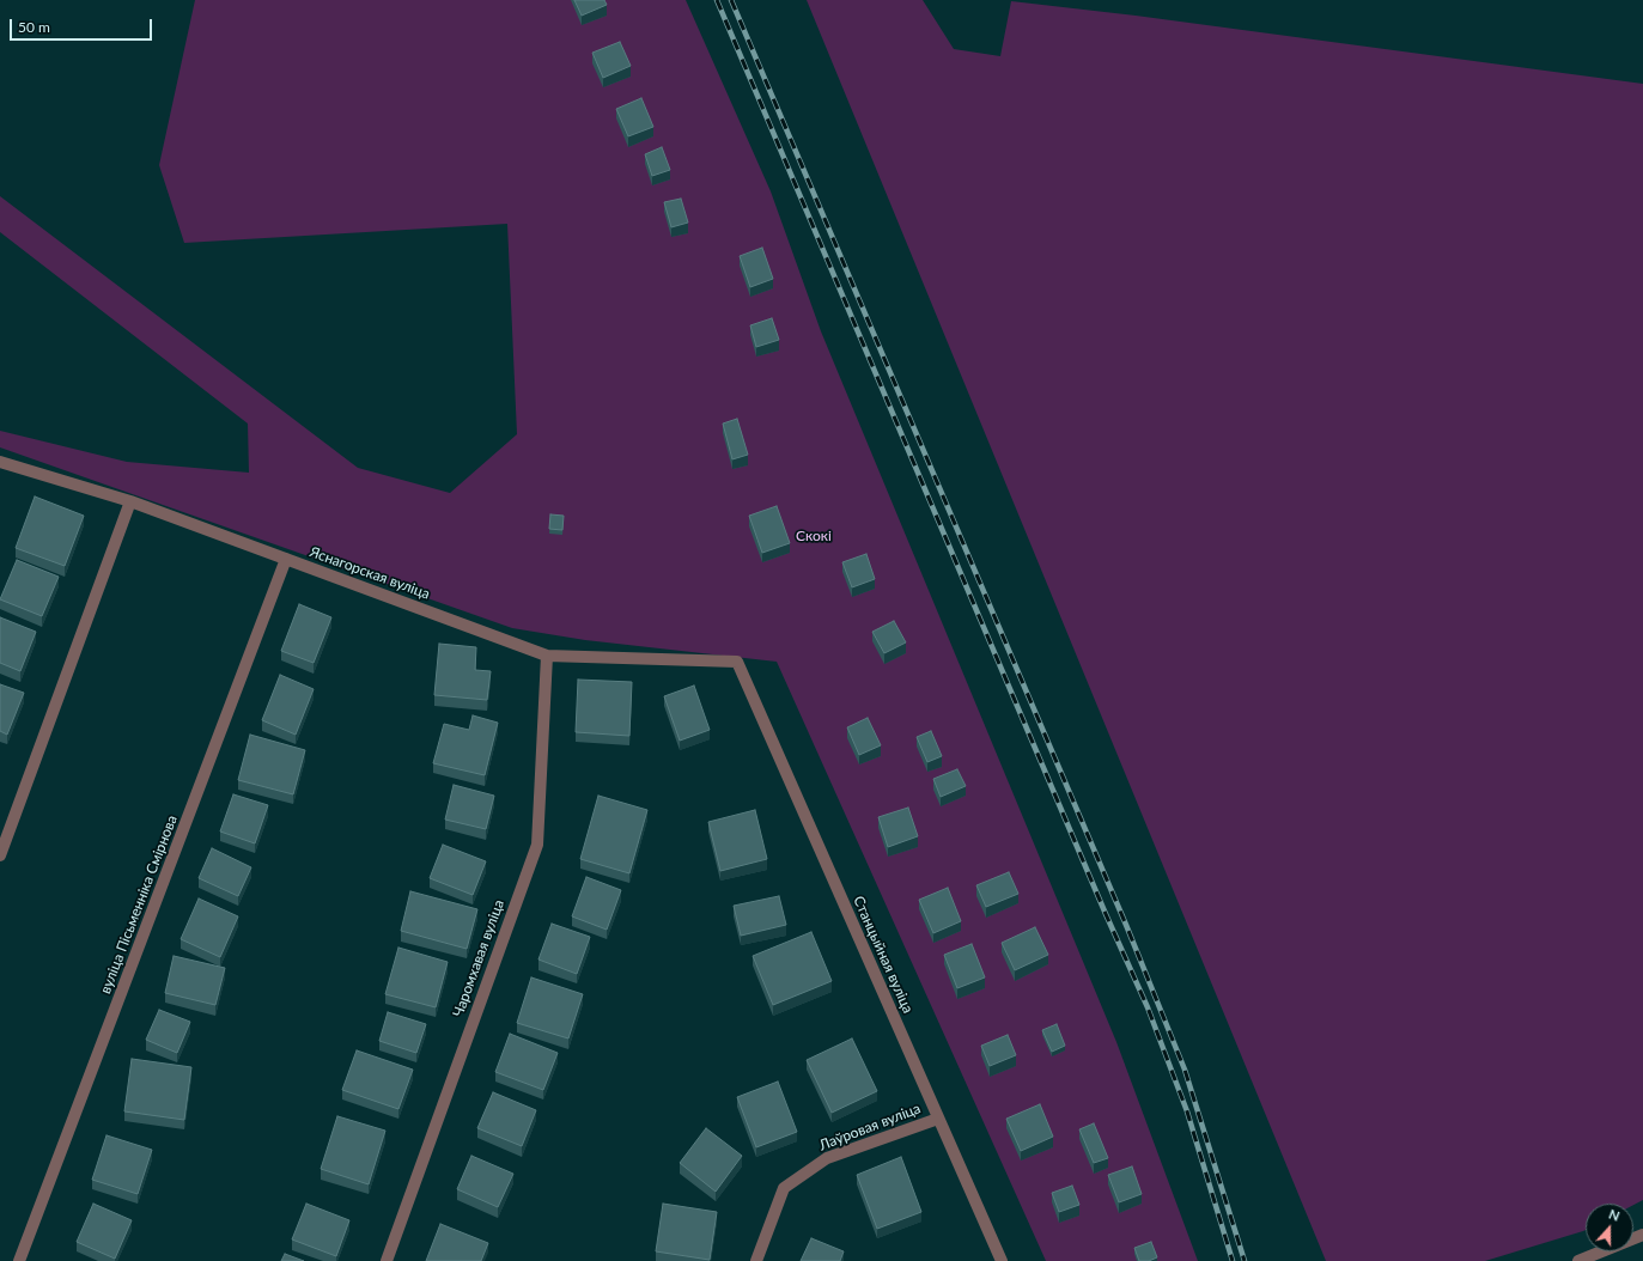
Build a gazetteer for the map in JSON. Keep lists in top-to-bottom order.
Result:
{
  "streets": {
    "street": [
      "Яснагорская вуліца",
      "вуліца Пісьменніка Смірнова",
      "Станцыйная вуліца",
      "Чаромхавая вуліца",
      "Лаўровая вуліца"
    ]
  },
  "crossings": [
    ["Яснагорская вуліца", "вуліца Пісьменніка Смірнова"],
    ["Яснагорская вуліца", "Станцыйная вуліца"],
    ["Яснагорская вуліца", "Чаромхавая вуліца"],
    ["Станцыйная вуліца", "Лаўровая вуліца"]
  ],
  "parks": ["Скокі"],
  "scale_bar": "50 m",
  "north": "top"
}
